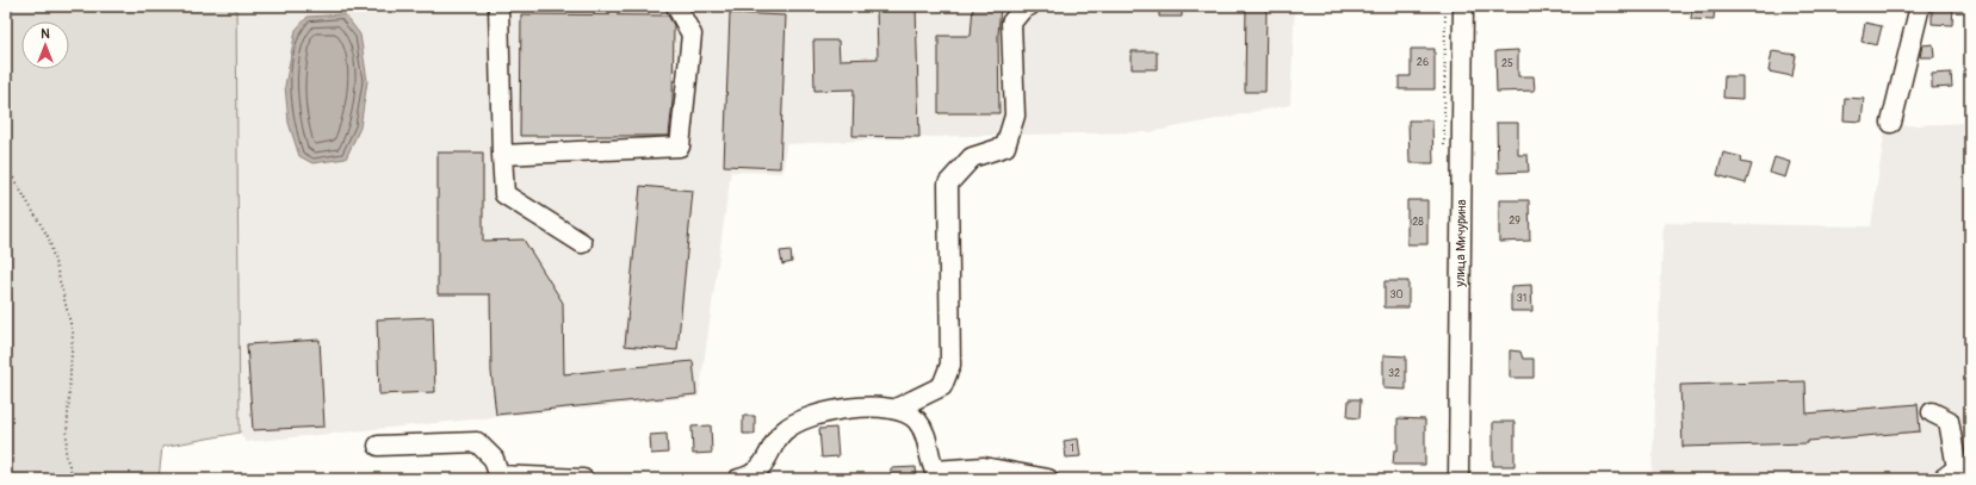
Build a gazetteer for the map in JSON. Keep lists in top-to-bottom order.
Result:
{
  "streets": {
    "street": ["улица Мичурина"]
  },
  "house_numbers": [
    "26",
    "25",
    "29",
    "28",
    "30",
    "31",
    "32",
    "1"
  ],
  "north": "top"
}
